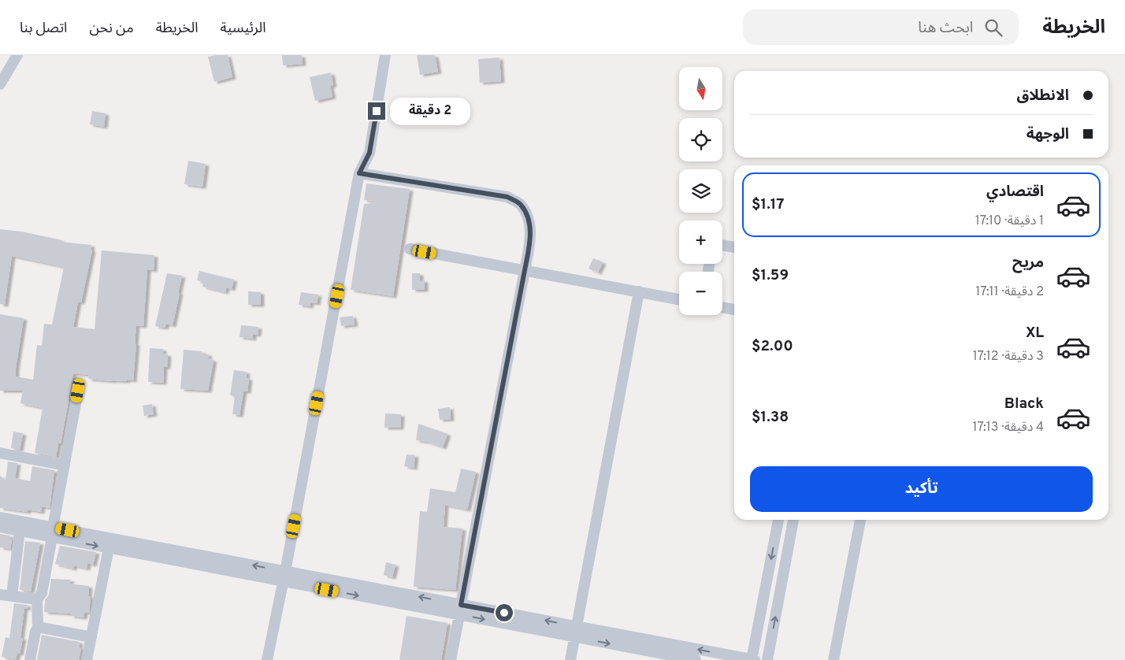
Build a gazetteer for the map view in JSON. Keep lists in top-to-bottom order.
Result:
{
  "north": "bottom",
  "page": {
    "header": "الخريطة",
    "search": "ابحث هنا",
    "nav": [
      "الرئيسية",
      "الخريطة",
      "من نحن",
      "اتصل بنا"
    ],
    "map_buttons": ["+", "−"],
    "banner": ["الانطلاق", "الوجهة"],
    "bubble": "2 دقيقة",
    "list": [
      {
        "name": "اقتصادي",
        "note": "1 دقيقة · 17:10",
        "value": "$1.17"
      },
      {
        "name": "مريح",
        "note": "2 دقيقة · 17:11",
        "value": "$1.59"
      },
      {
        "name": "XL",
        "note": "3 دقيقة · 17:12",
        "value": "$2.00"
      },
      {
        "name": "Black",
        "note": "4 دقيقة · 17:13",
        "value": "$1.38"
      }
    ],
    "buttons": "تأكيد"
  }
}
